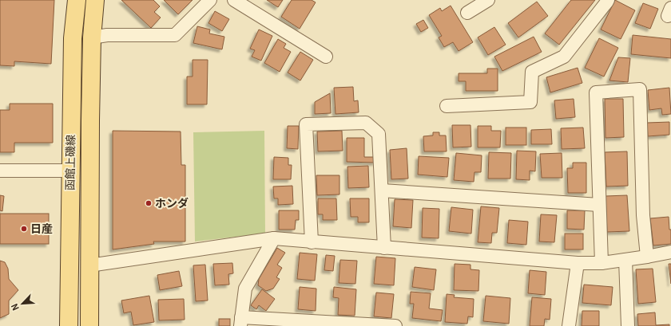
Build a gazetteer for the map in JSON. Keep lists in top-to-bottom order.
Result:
{
  "streets": {
    "main road": ["函館上磯線"]
  },
  "places": ["ホンダ", "日産"],
  "north": "bottom left"
}
